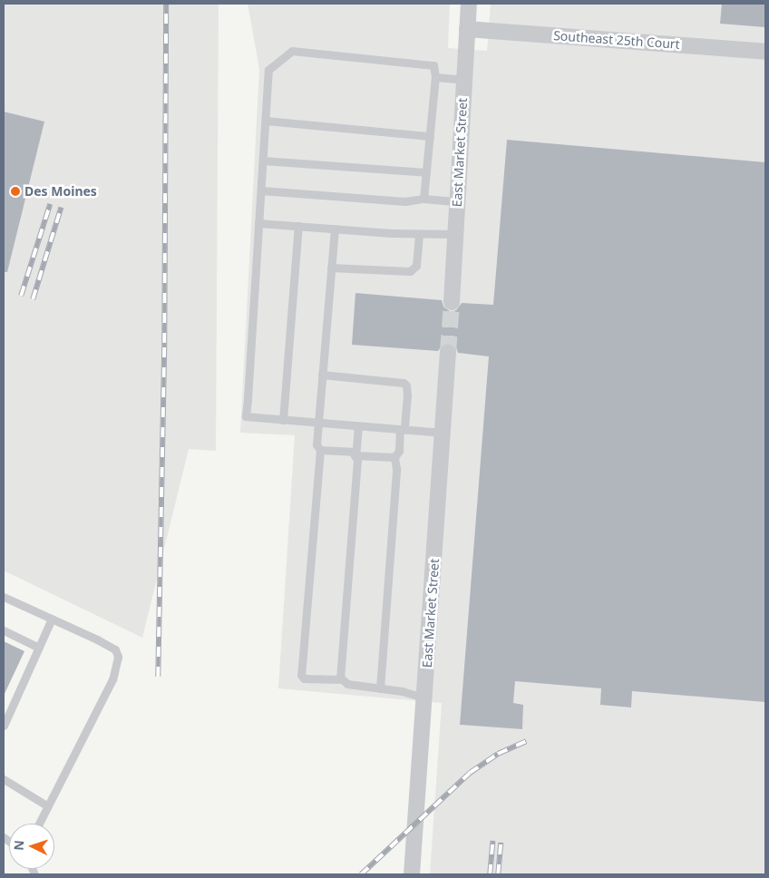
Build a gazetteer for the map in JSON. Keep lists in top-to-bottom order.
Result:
{
  "streets": {
    "street": ["Southeast 25th Court", "East Market Street"]
  },
  "crossings": [
    ["Southeast 25th Court", "East Market Street"]
  ],
  "places": ["Des Moines"],
  "north": "left"
}
